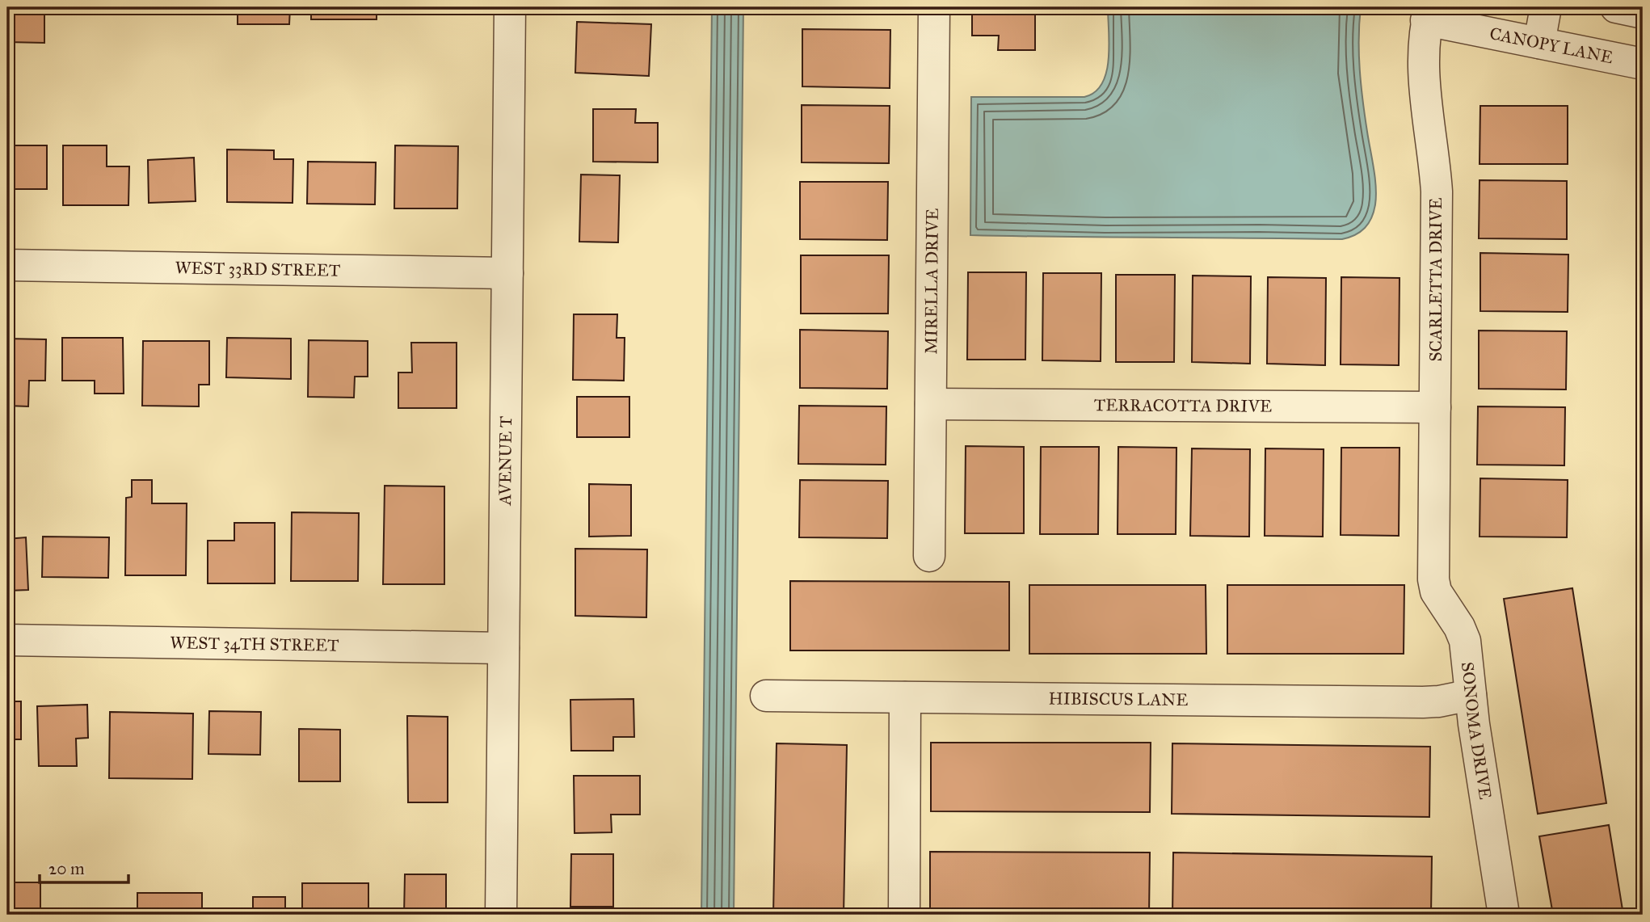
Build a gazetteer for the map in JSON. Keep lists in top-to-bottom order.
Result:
{
  "streets": {
    "street": [
      "CANOPY LANE",
      "WEST 33RD STREET",
      "SCARLETTA DRIVE",
      "MIRELLA DRIVE",
      "TERRACOTTA DRIVE",
      "AVENUE T",
      "WEST 34TH STREET",
      "HIBISCUS LANE",
      "SONOMA DRIVE"
    ]
  },
  "crossings": [
    ["CANOPY LANE", "SCARLETTA DRIVE"],
    ["WEST 33RD STREET", "AVENUE T"],
    ["SCARLETTA DRIVE", "TERRACOTTA DRIVE"],
    ["SCARLETTA DRIVE", "SONOMA DRIVE"],
    ["MIRELLA DRIVE", "TERRACOTTA DRIVE"],
    ["AVENUE T", "WEST 34TH STREET"],
    ["HIBISCUS LANE", "SONOMA DRIVE"]
  ],
  "scale_bar": "20 m"
}
